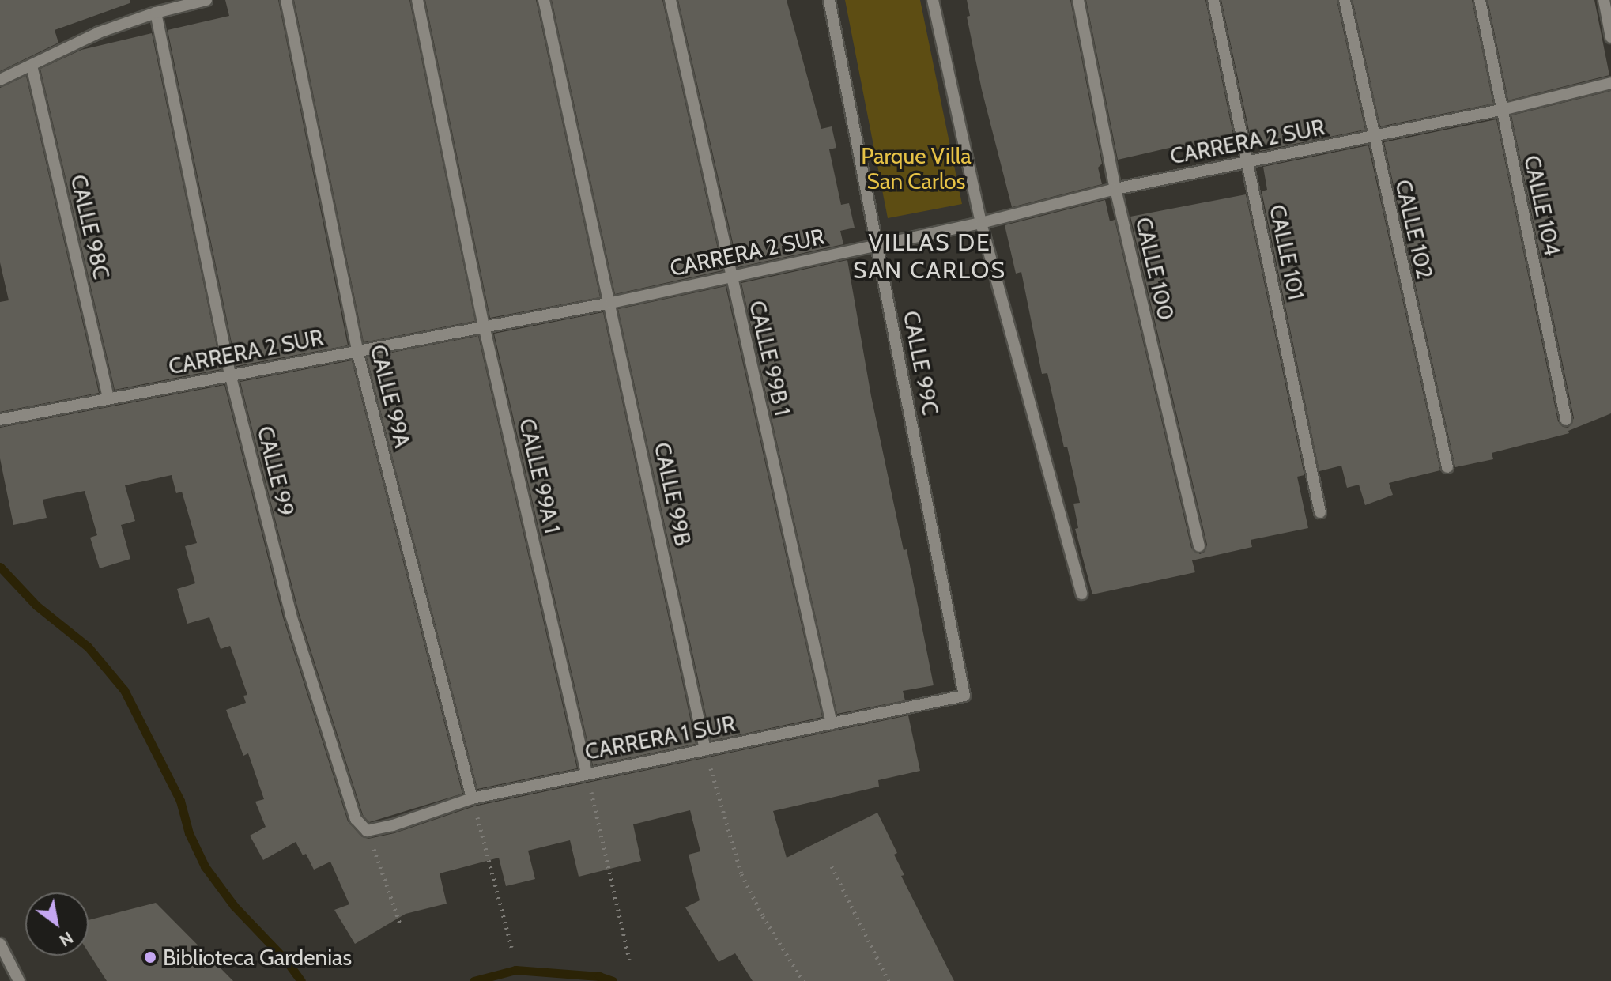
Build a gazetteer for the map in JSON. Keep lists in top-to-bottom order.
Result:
{
  "streets": {
    "street": [
      "CARRERA 2 SUR",
      "CALLE 104",
      "CALLE 98C",
      "CALLE 102",
      "CALLE 101",
      "CALLE 100",
      "CALLE 99B 1",
      "CALLE 99C",
      "CALLE 99A",
      "CALLE 99",
      "CALLE 99A 1",
      "CALLE 99B",
      "CARRERA 1 SUR"
    ]
  },
  "crossings": [
    ["CARRERA 2 SUR", "CALLE 104"],
    ["CARRERA 2 SUR", "CALLE 98C"],
    ["CARRERA 2 SUR", "CALLE 102"],
    ["CARRERA 2 SUR", "CALLE 101"],
    ["CARRERA 2 SUR", "CALLE 100"],
    ["CARRERA 2 SUR", "CALLE 99B 1"],
    ["CARRERA 2 SUR", "CALLE 99C"],
    ["CARRERA 2 SUR", "CALLE 99A"],
    ["CARRERA 2 SUR", "CALLE 99"],
    ["CARRERA 2 SUR", "CALLE 99A 1"],
    ["CARRERA 2 SUR", "CALLE 99B"],
    ["CALLE 99B 1", "CARRERA 1 SUR"],
    ["CALLE 99C", "CARRERA 1 SUR"],
    ["CALLE 99A", "CARRERA 1 SUR"],
    ["CALLE 99", "CARRERA 1 SUR"],
    ["CALLE 99A 1", "CARRERA 1 SUR"],
    ["CALLE 99B", "CARRERA 1 SUR"]
  ],
  "districts": ["VILLAS DE SAN CARLOS"],
  "parks": ["Parque Villa San Carlos"],
  "places": ["Biblioteca Gardenias"],
  "north": "bottom right"
}
